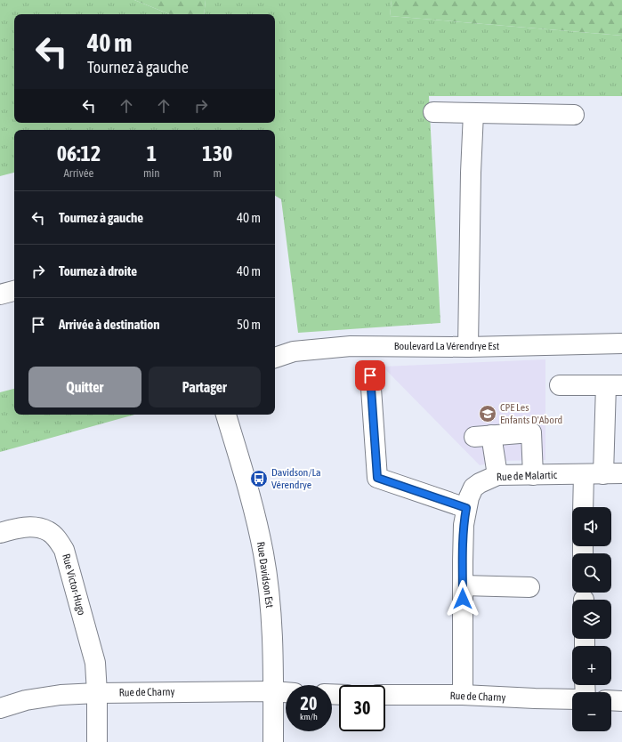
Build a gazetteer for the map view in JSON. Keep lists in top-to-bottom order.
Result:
{
  "streets": {
    "street": [
      "Boulevard La Vérendrye Est",
      "Rue de Malartic",
      "Rue Davidson Est",
      "Rue Victor-Hugo",
      "Rue de Charny"
    ]
  },
  "crossings": [
    ["Rue de Malartic", "Rue de Charny"],
    ["Rue Davidson Est", "Rue de Charny"],
    ["Rue Victor-Hugo", "Rue de Charny"]
  ],
  "places": {
    "school or university": ["CPE Les Enfants D'Abord"],
    "bus stop": ["Davidson/La Vérendrye"]
  },
  "page": {
    "turn": ["40 m", "Tournez à gauche"],
    "eta": [
      "06:12",
      "Arrivée",
      "1",
      "min",
      "130",
      "m"
    ],
    "list": [
      {
        "name": "Tournez à gauche",
        "value": "40 m"
      },
      {
        "name": "Tournez à droite",
        "value": "40 m"
      },
      {
        "name": "Arrivée à destination",
        "value": "50 m"
      }
    ],
    "buttons": ["Quitter", "Partager"],
    "map_buttons": ["+", "−"],
    "speed": "20 km/h",
    "limit": "30"
  }
}
